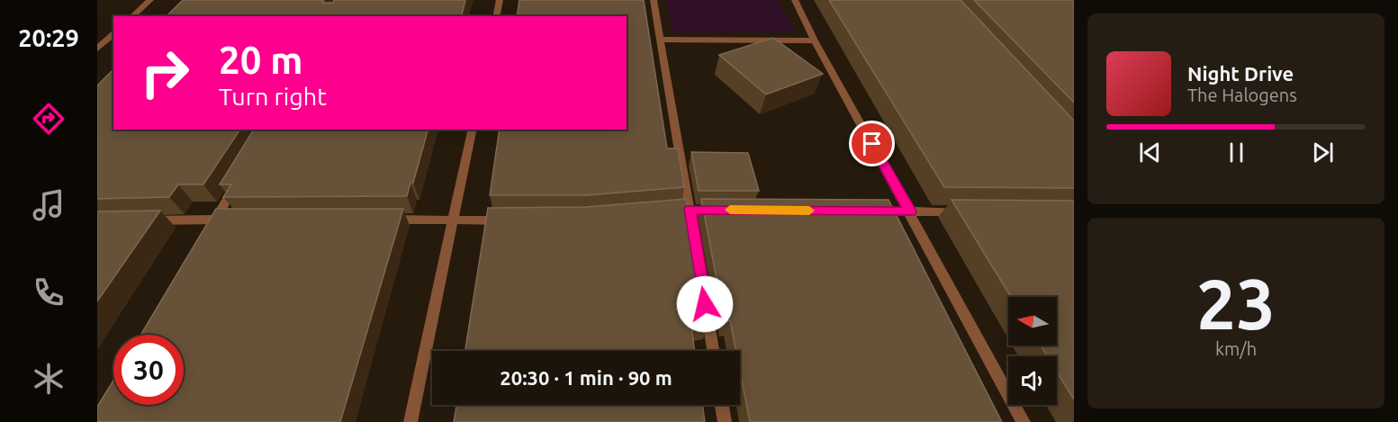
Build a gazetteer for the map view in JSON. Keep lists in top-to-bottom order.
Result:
{
  "north": "left",
  "page": {
    "tabs": "20:29",
    "turn": ["20 m", "Turn right"],
    "song": ["Night Drive", "The Halogens"],
    "tile": ["23", "km/h"],
    "limit": "30",
    "trip": "20:30 · 1 min · 90 m"
  }
}
